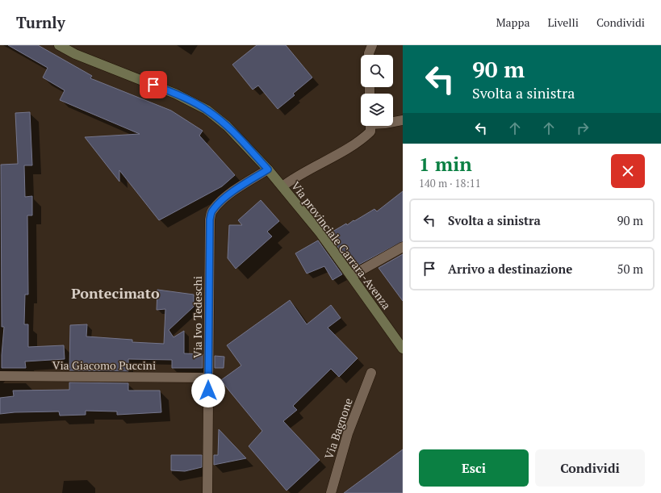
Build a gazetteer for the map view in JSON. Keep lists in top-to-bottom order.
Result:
{
  "streets": {
    "main road": ["Via provinciale Carrara-Avenza"],
    "street": ["Via Ivo Tedeschi", "Via Giacomo Puccini", "Via Bagnone"]
  },
  "crossings": [
    ["Via provinciale Carrara-Avenza", "Via Ivo Tedeschi"],
    ["Via Ivo Tedeschi", "Via Giacomo Puccini"]
  ],
  "districts": ["Pontecimato"],
  "page": {
    "header": "Turnly",
    "nav": ["Mappa", "Livelli", "Condividi"],
    "turn": ["90 m", "Svolta a sinistra"],
    "heading": ["1 min", "140 m · 18:11"],
    "list": [
      {
        "name": "Svolta a sinistra",
        "value": "90 m"
      },
      {
        "name": "Arrivo a destinazione",
        "value": "50 m"
      }
    ],
    "buttons": ["Esci", "Condividi"]
  }
}
